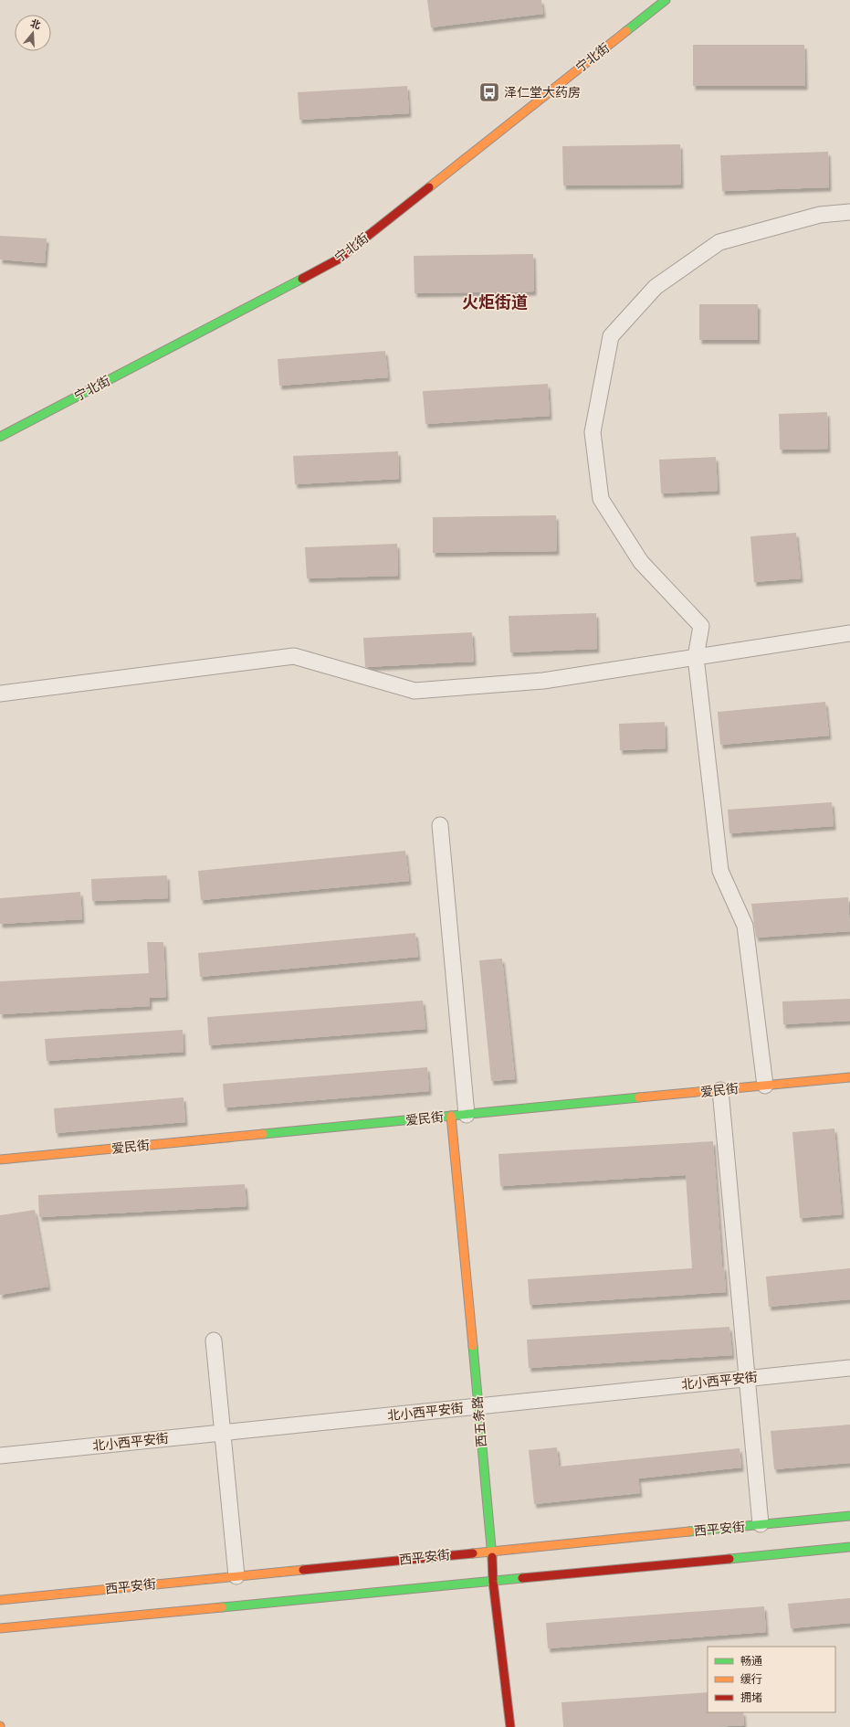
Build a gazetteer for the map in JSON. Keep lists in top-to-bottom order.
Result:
{
  "streets": {
    "street": [
      "宁北街",
      "爱民街",
      "北小西平安街",
      "西五条路",
      "西平安街"
    ]
  },
  "crossings": [
    ["爱民街", "西五条路"],
    ["北小西平安街", "西五条路"],
    ["西五条路", "西平安街"]
  ],
  "districts": ["火炬街道"],
  "places": {
    "bus stop": ["泽仁堂大药房"]
  },
  "legend": ["畅通", "缓行", "拥堵"],
  "north": "top"
}
